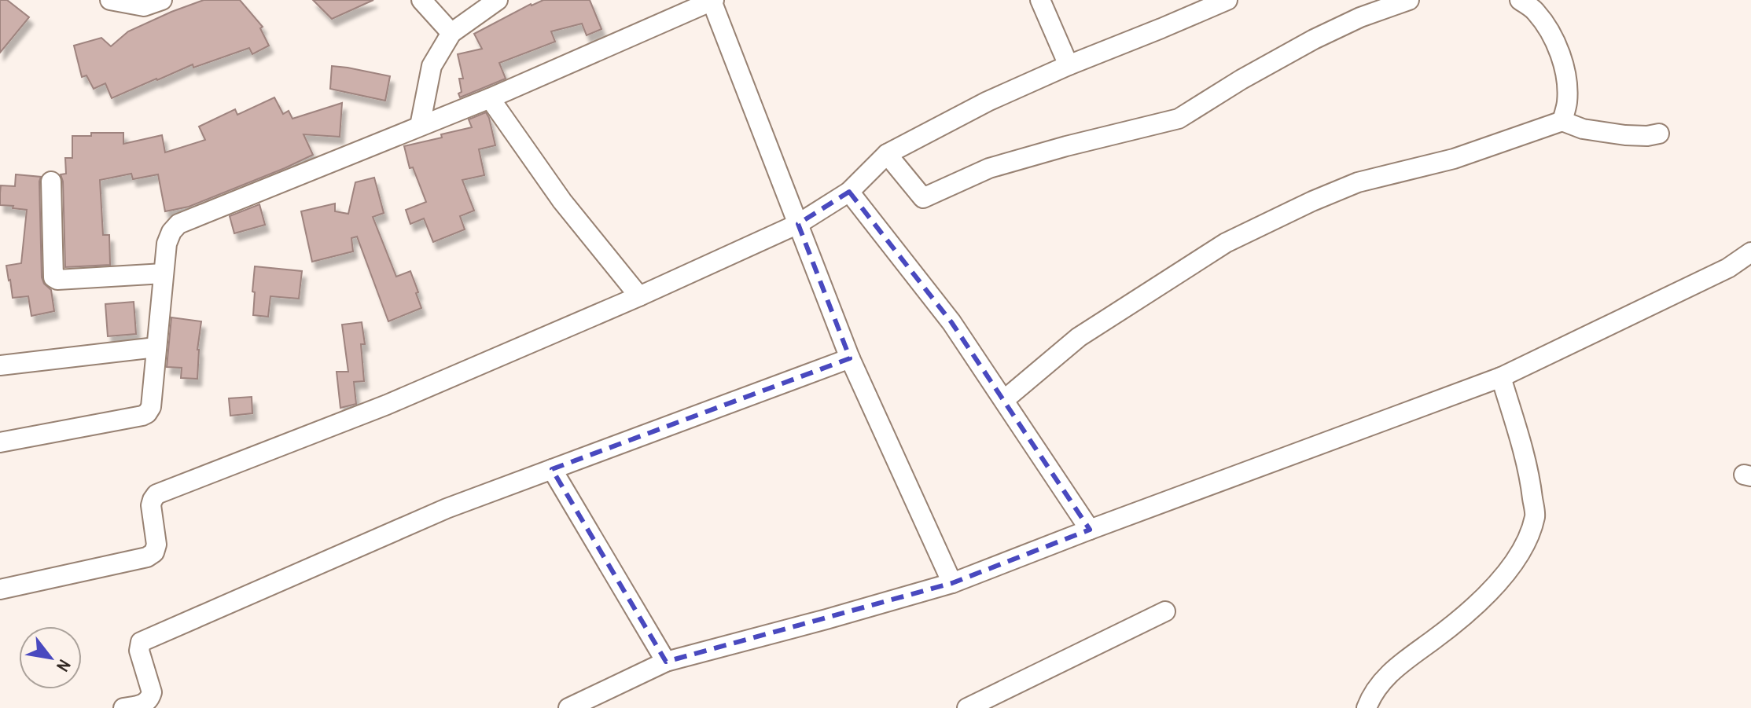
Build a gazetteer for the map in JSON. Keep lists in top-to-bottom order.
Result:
{
  "north": "bottom right"
}
